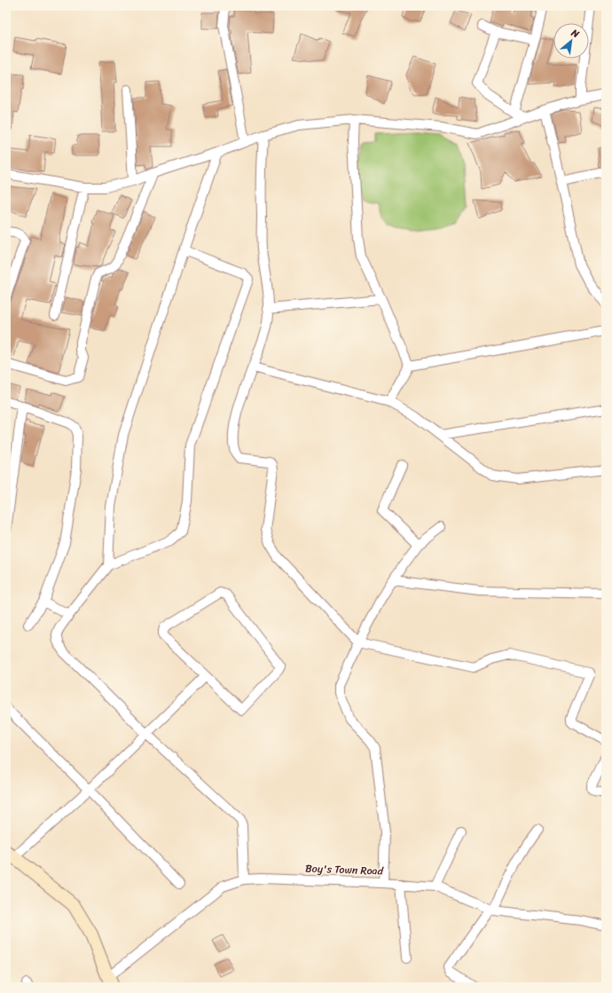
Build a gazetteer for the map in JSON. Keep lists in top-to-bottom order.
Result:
{
  "streets": {
    "street": ["Boy's Town Road"]
  },
  "north": "top right"
}
